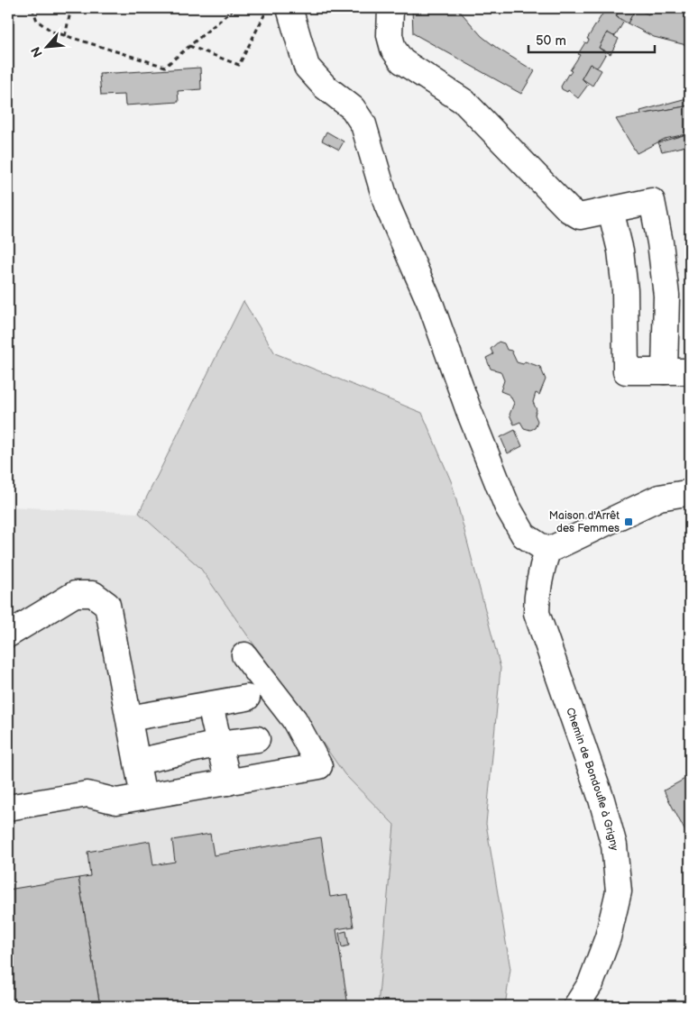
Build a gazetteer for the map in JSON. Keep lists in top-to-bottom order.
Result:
{
  "streets": {
    "street": ["Chemin de Bondoufle à Grigny"]
  },
  "places": {
    "transit": ["Maison d'Arrêt des Femmes"]
  },
  "scale_bar": "50 m",
  "north": "bottom left"
}
